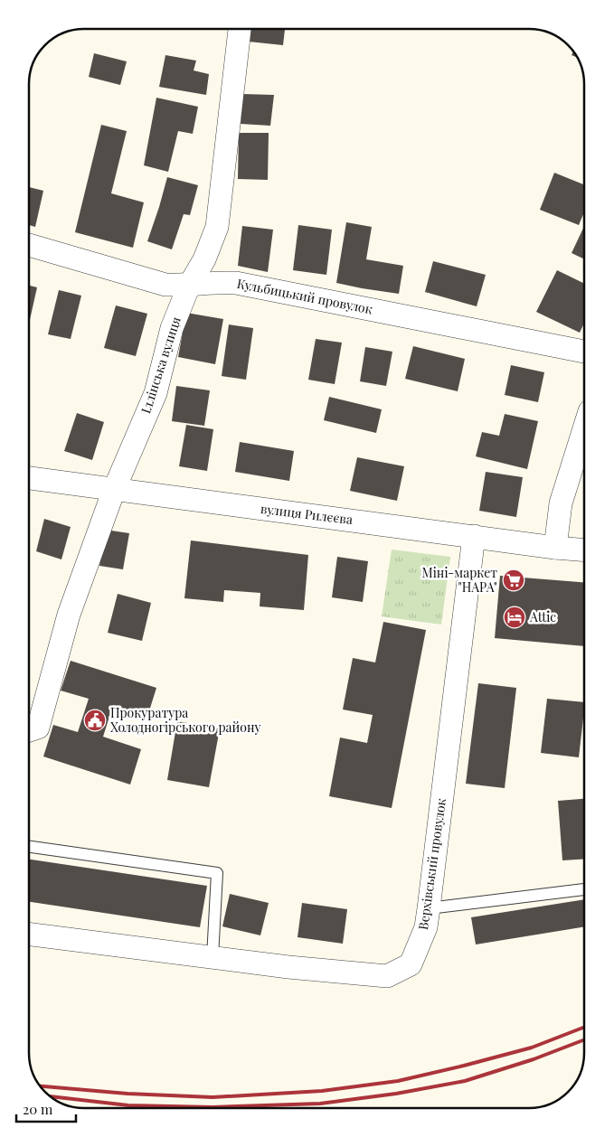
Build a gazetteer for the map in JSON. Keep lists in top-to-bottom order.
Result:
{
  "streets": {
    "street": [
      "Кульбицький провулок",
      "Іллінська вулиця",
      "вулиця Рилєєва",
      "Верхівський провулок"
    ]
  },
  "crossings": [
    ["Кульбицький провулок", "Іллінська вулиця"],
    ["Іллінська вулиця", "вулиця Рилєєва"],
    ["вулиця Рилєєва", "Верхівський провулок"]
  ],
  "places": {
    "supermarket": ["Міні-маркет \"НАРА\""],
    "hotel": ["Attic"],
    "public building": ["Прокуратура Холодногірського району"]
  },
  "scale_bar": "20 m"
}
